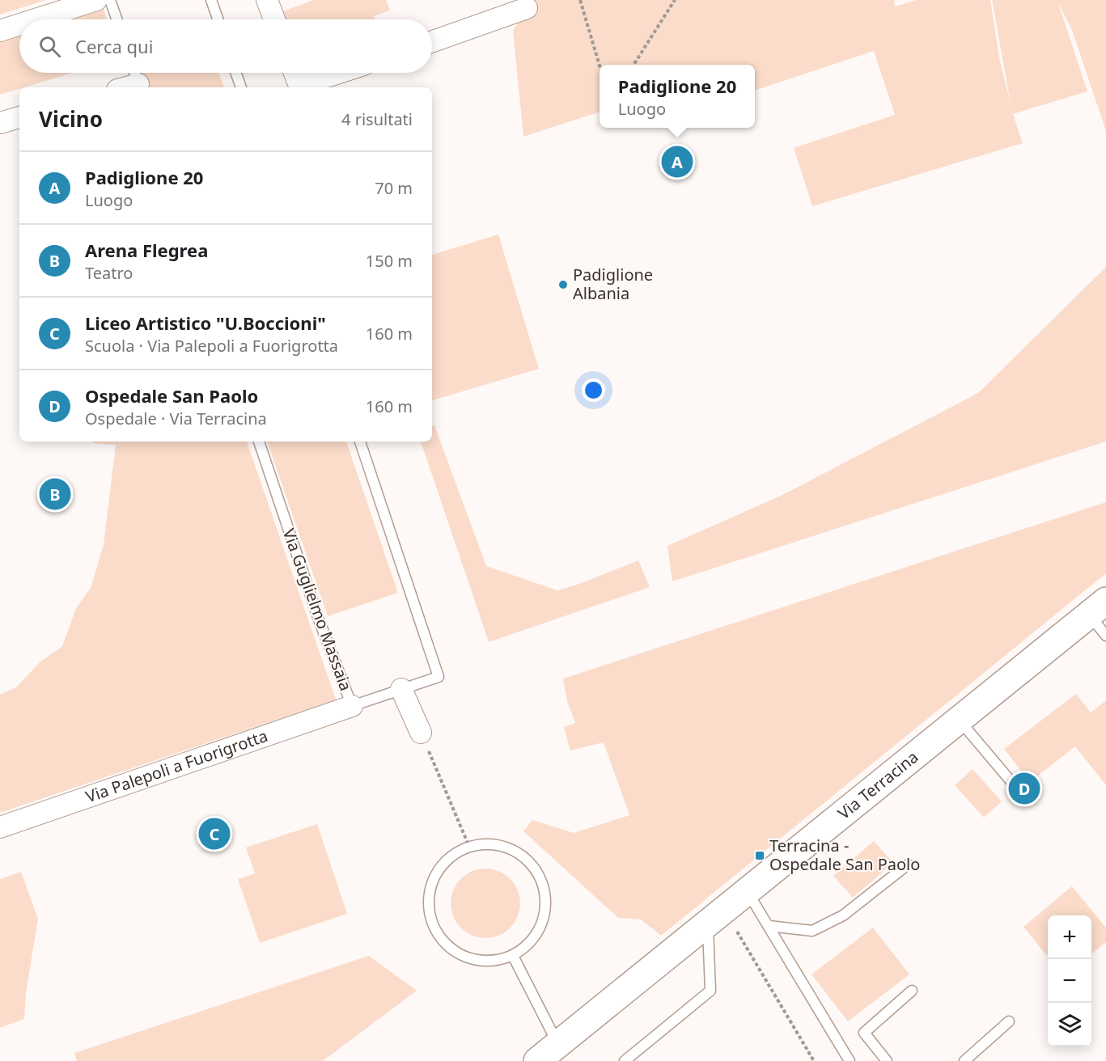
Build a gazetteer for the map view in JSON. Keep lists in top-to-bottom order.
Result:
{
  "streets": {
    "main road": ["Via Terracina"],
    "street": ["Via Palepoli a Fuorigrotta"],
    "lane": ["Via Guglielmo Massaia"]
  },
  "crossings": [
    ["Via Guglielmo Massaia", "Via Palepoli a Fuorigrotta"]
  ],
  "places": {
    "other": ["Padiglione Albania"],
    "transit": ["Terracina - Ospedale San Paolo"]
  },
  "page": {
    "search": "Cerca qui",
    "popup": ["Padiglione 20", "Luogo"],
    "heading": ["Vicino", "4 risultati"],
    "pins": [
      "A",
      "B",
      "D",
      "C"
    ],
    "list": [
      {
        "mark": "A",
        "name": "Padiglione 20",
        "note": "Luogo",
        "value": "70 m"
      },
      {
        "mark": "B",
        "name": "Arena Flegrea",
        "note": "Teatro",
        "value": "150 m"
      },
      {
        "mark": "C",
        "name": "Liceo Artistico \"U.Boccioni\"",
        "note": "Scuola · Via Palepoli a Fuorigrotta",
        "value": "160 m"
      },
      {
        "mark": "D",
        "name": "Ospedale San Paolo",
        "note": "Ospedale · Via Terracina",
        "value": "160 m"
      }
    ],
    "map_buttons": ["+", "−"]
  }
}
